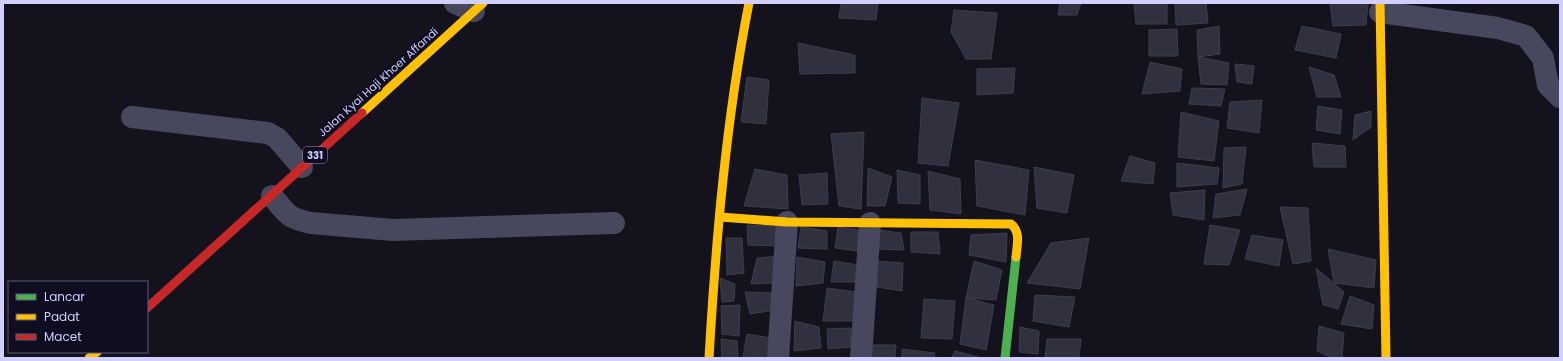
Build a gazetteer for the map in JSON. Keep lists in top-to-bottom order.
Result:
{
  "streets": {
    "street": ["Jalan Kyai Haji Khoer Affandi", "331"]
  },
  "legend": ["Lancar", "Padat", "Macet"]
}
